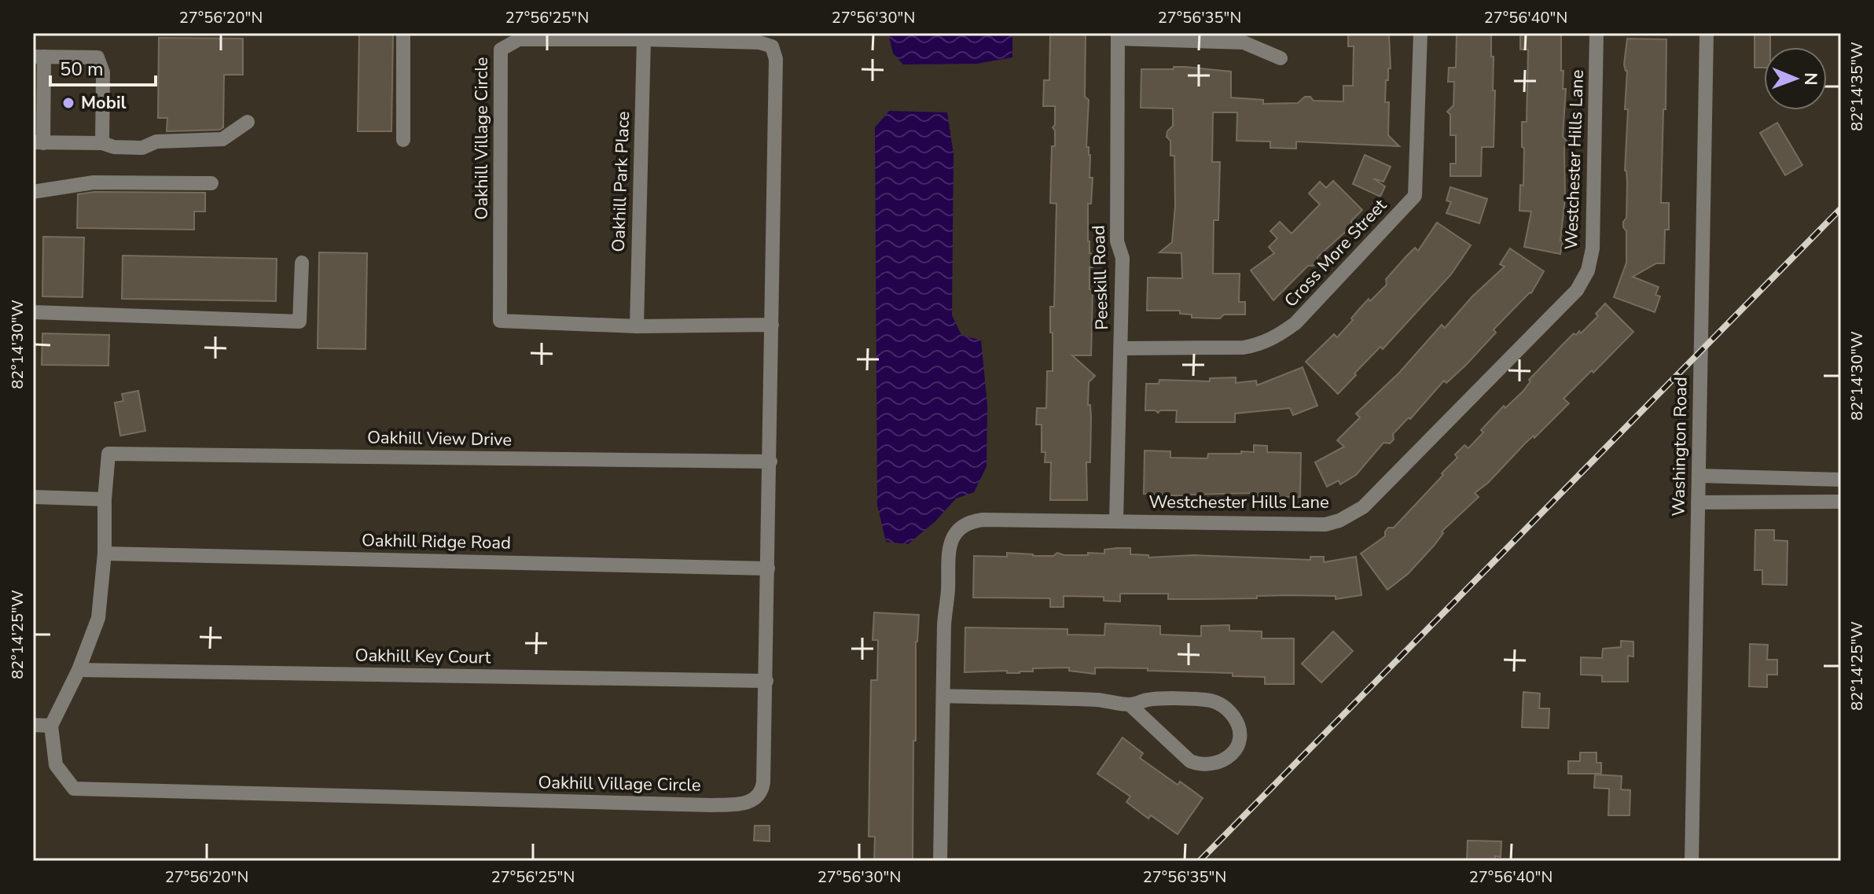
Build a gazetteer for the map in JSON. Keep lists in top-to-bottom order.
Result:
{
  "streets": {
    "street": [
      "Oakhill Village Circle",
      "Westchester Hills Lane",
      "Oakhill Park Place",
      "Cross More Street",
      "Peeskill Road",
      "Oakhill View Drive",
      "Washington Road",
      "Oakhill Ridge Road",
      "Oakhill Key Court"
    ]
  },
  "crossings": [
    ["Oakhill Village Circle", "Oakhill Park Place"],
    ["Oakhill Village Circle", "Oakhill View Drive"],
    ["Oakhill Village Circle", "Oakhill Ridge Road"],
    ["Oakhill Village Circle", "Oakhill Key Court"],
    ["Westchester Hills Lane", "Peeskill Road"],
    ["Cross More Street", "Peeskill Road"]
  ],
  "places": ["Mobil"],
  "scale_bar": "50 m",
  "north": "right",
  "coordinates": [
    "27°56'20\"N",
    "27°56'25\"N",
    "27°56'30\"N",
    "27°56'35\"N",
    "27°56'40\"N",
    "82°14'35\"W",
    "82°14'30\"W",
    "82°14'25\"W"
  ]
}
